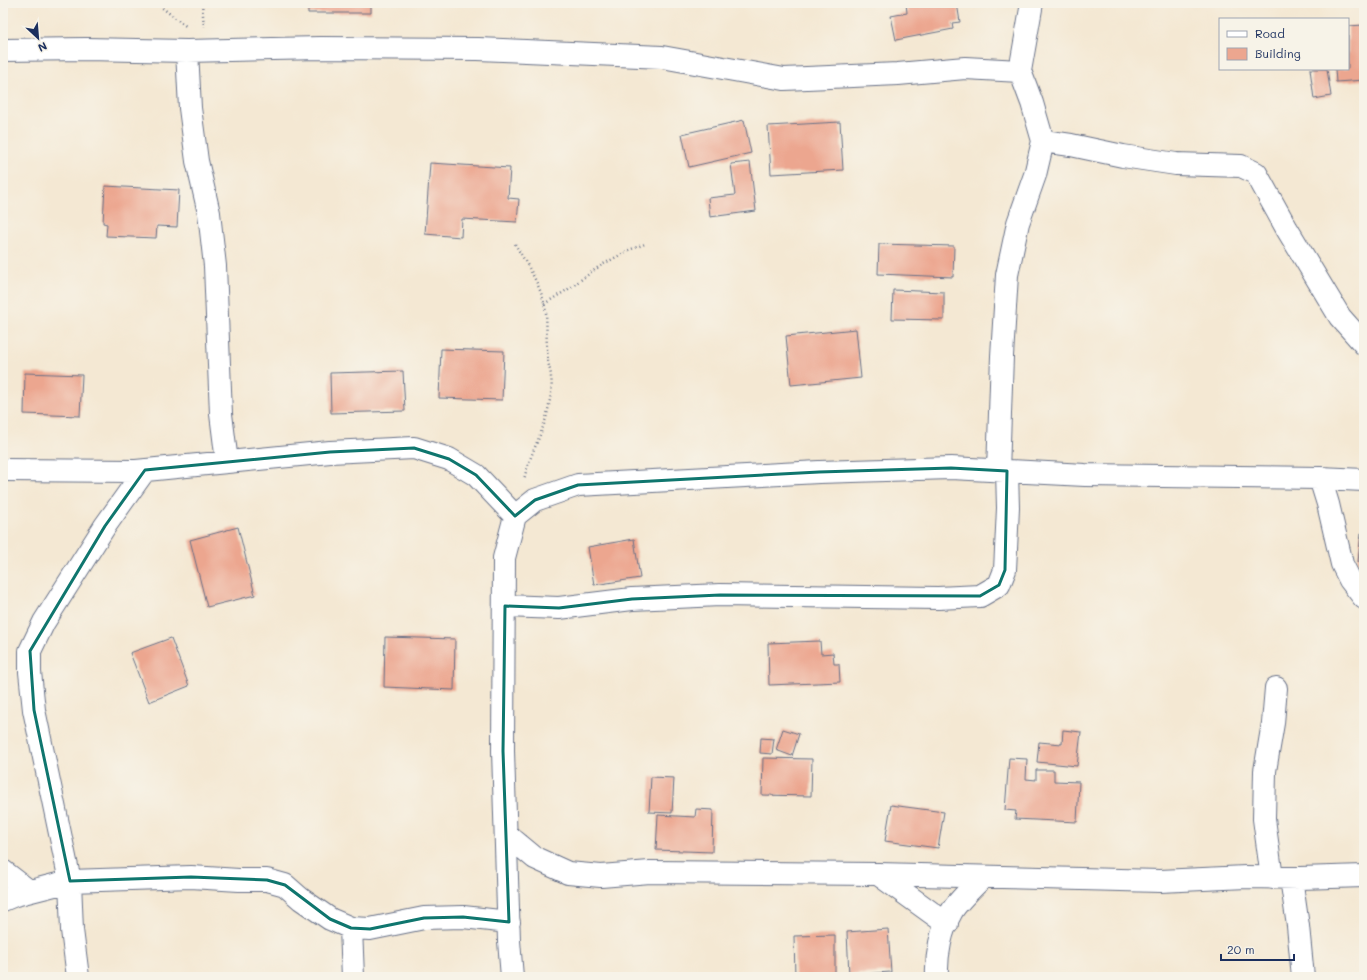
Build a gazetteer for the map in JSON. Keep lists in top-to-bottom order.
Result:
{
  "legend": ["Road", "Building"],
  "scale_bar": "20 m",
  "north": "bottom right"
}
